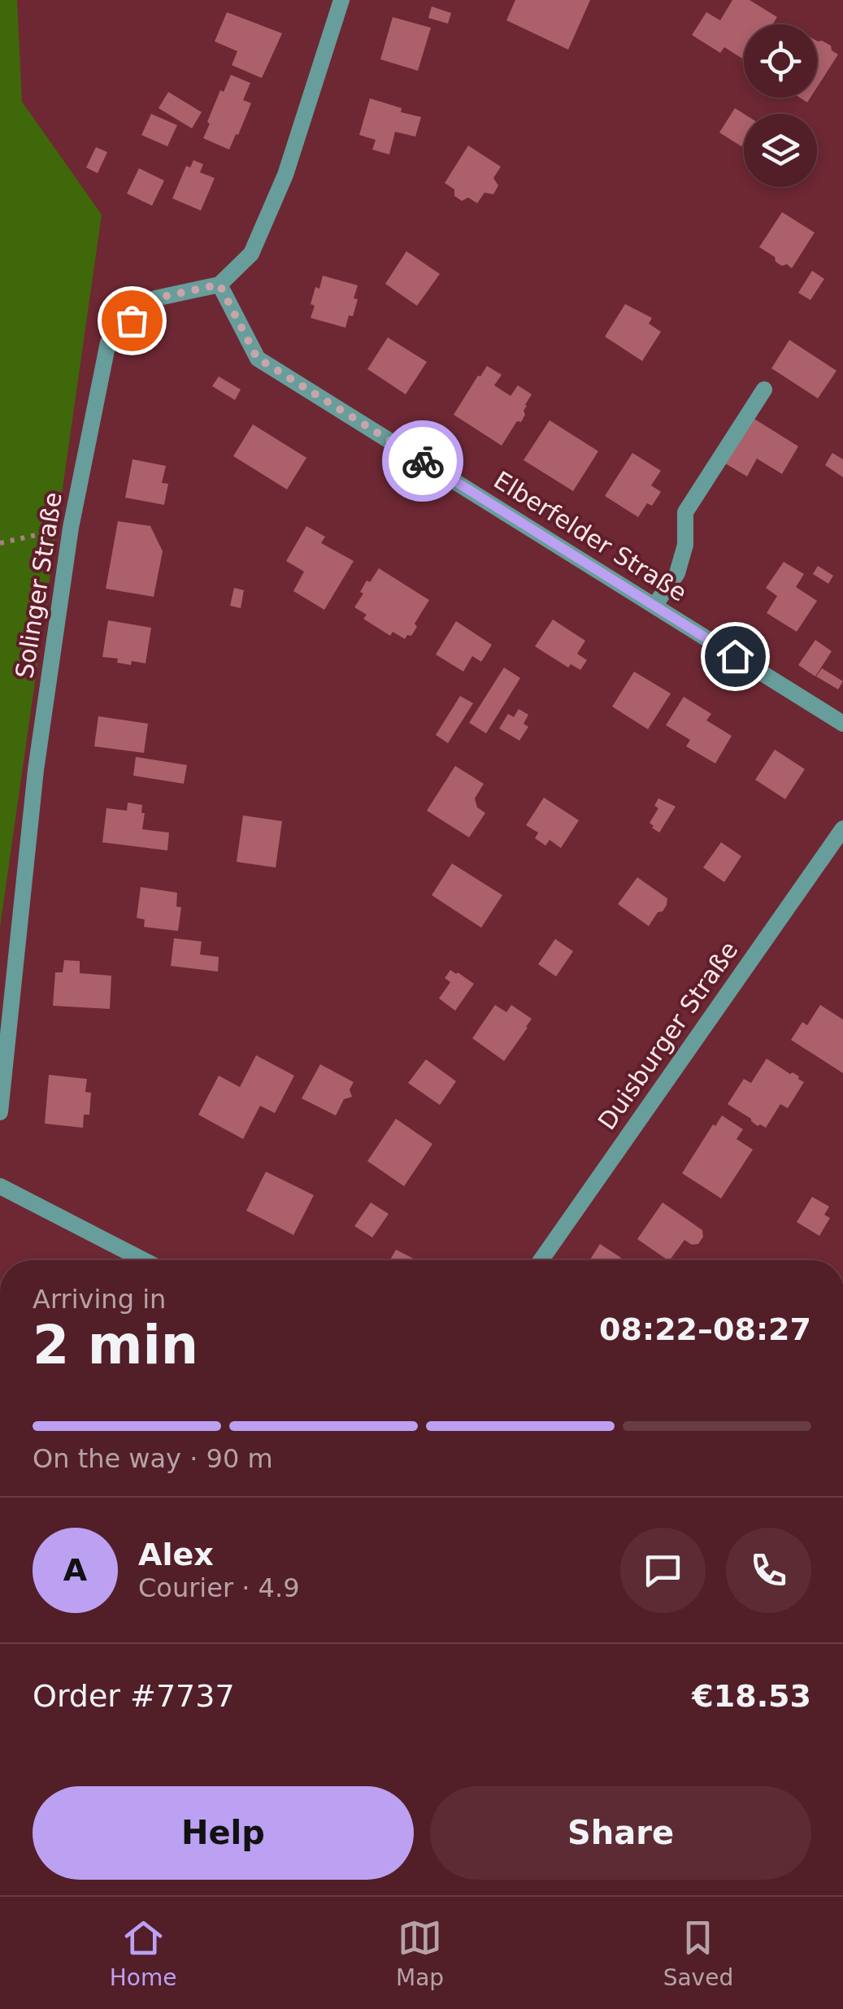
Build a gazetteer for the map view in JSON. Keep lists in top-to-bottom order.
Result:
{
  "streets": {
    "street": ["Elberfelder Straße", "Solinger Straße", "Duisburger Straße"]
  },
  "crossings": [
    ["Elberfelder Straße", "Solinger Straße"]
  ],
  "page": {
    "heading": ["2 min", "Arriving in", "08:22–08:27"],
    "panel": [
      "Alex",
      "Courier · 4.9",
      "Order #7737",
      "€18.53"
    ],
    "bar": "On the way · 90 m",
    "round": "A",
    "buttons": ["Help", "Share"],
    "tabs": ["Home", "Map", "Saved"]
  }
}
